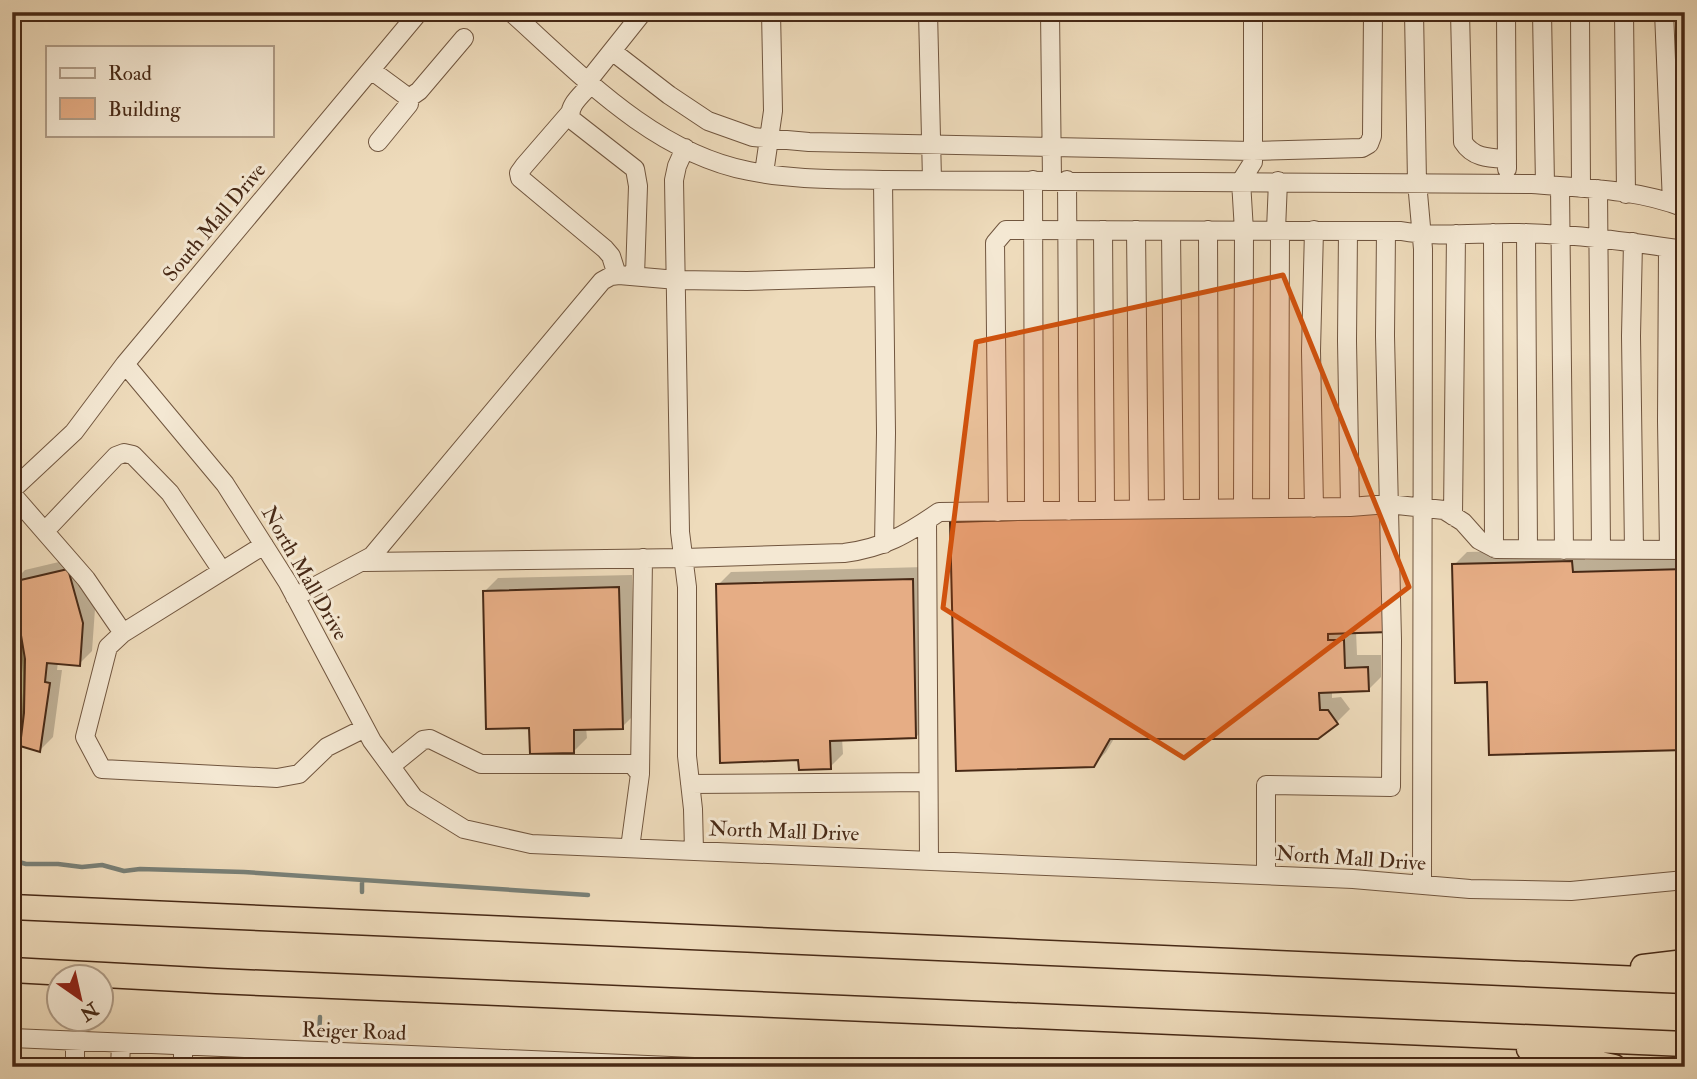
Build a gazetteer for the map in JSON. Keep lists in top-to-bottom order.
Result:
{
  "streets": {
    "street": ["South Mall Drive", "North Mall Drive", "Reiger Road"]
  },
  "crossings": [
    ["South Mall Drive", "North Mall Drive"]
  ],
  "legend": ["Road", "Building"],
  "north": "bottom right"
}
